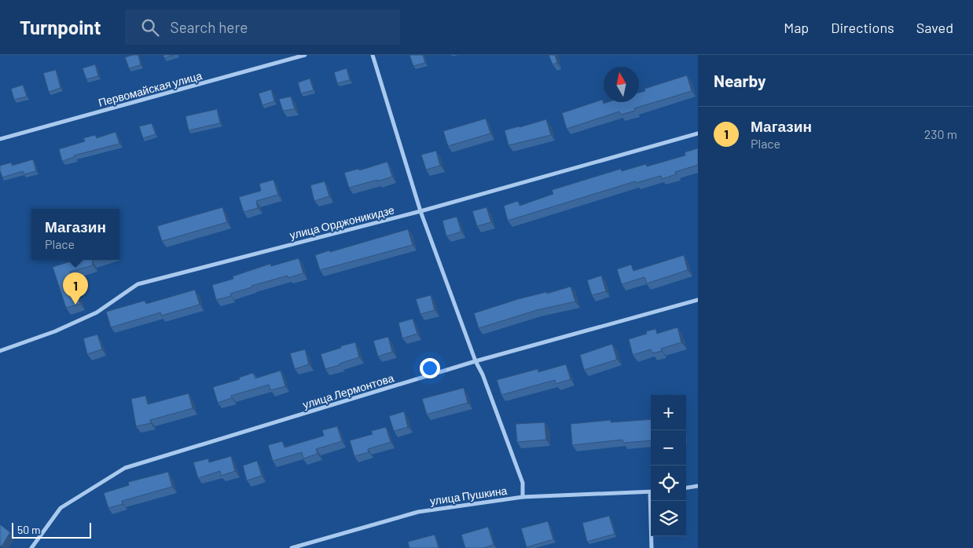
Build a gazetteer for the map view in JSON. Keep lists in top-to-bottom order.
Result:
{
  "streets": {
    "street": [
      "Первомайская улица",
      "улица Орджоникидзе",
      "улица Лермонтова",
      "улица Пушкина"
    ]
  },
  "scale_bar": "50 m",
  "north": "top",
  "page": {
    "header": "Turnpoint",
    "search": "Search here",
    "nav": ["Map", "Directions", "Saved"],
    "heading": "Nearby",
    "list": [
      {
        "mark": "1",
        "name": "Магазин",
        "note": "Place",
        "value": "230 m"
      }
    ],
    "popup": ["Магазин", "Place"],
    "pins": "1",
    "map_buttons": ["+", "−"],
    "scale": "50 m"
  }
}
